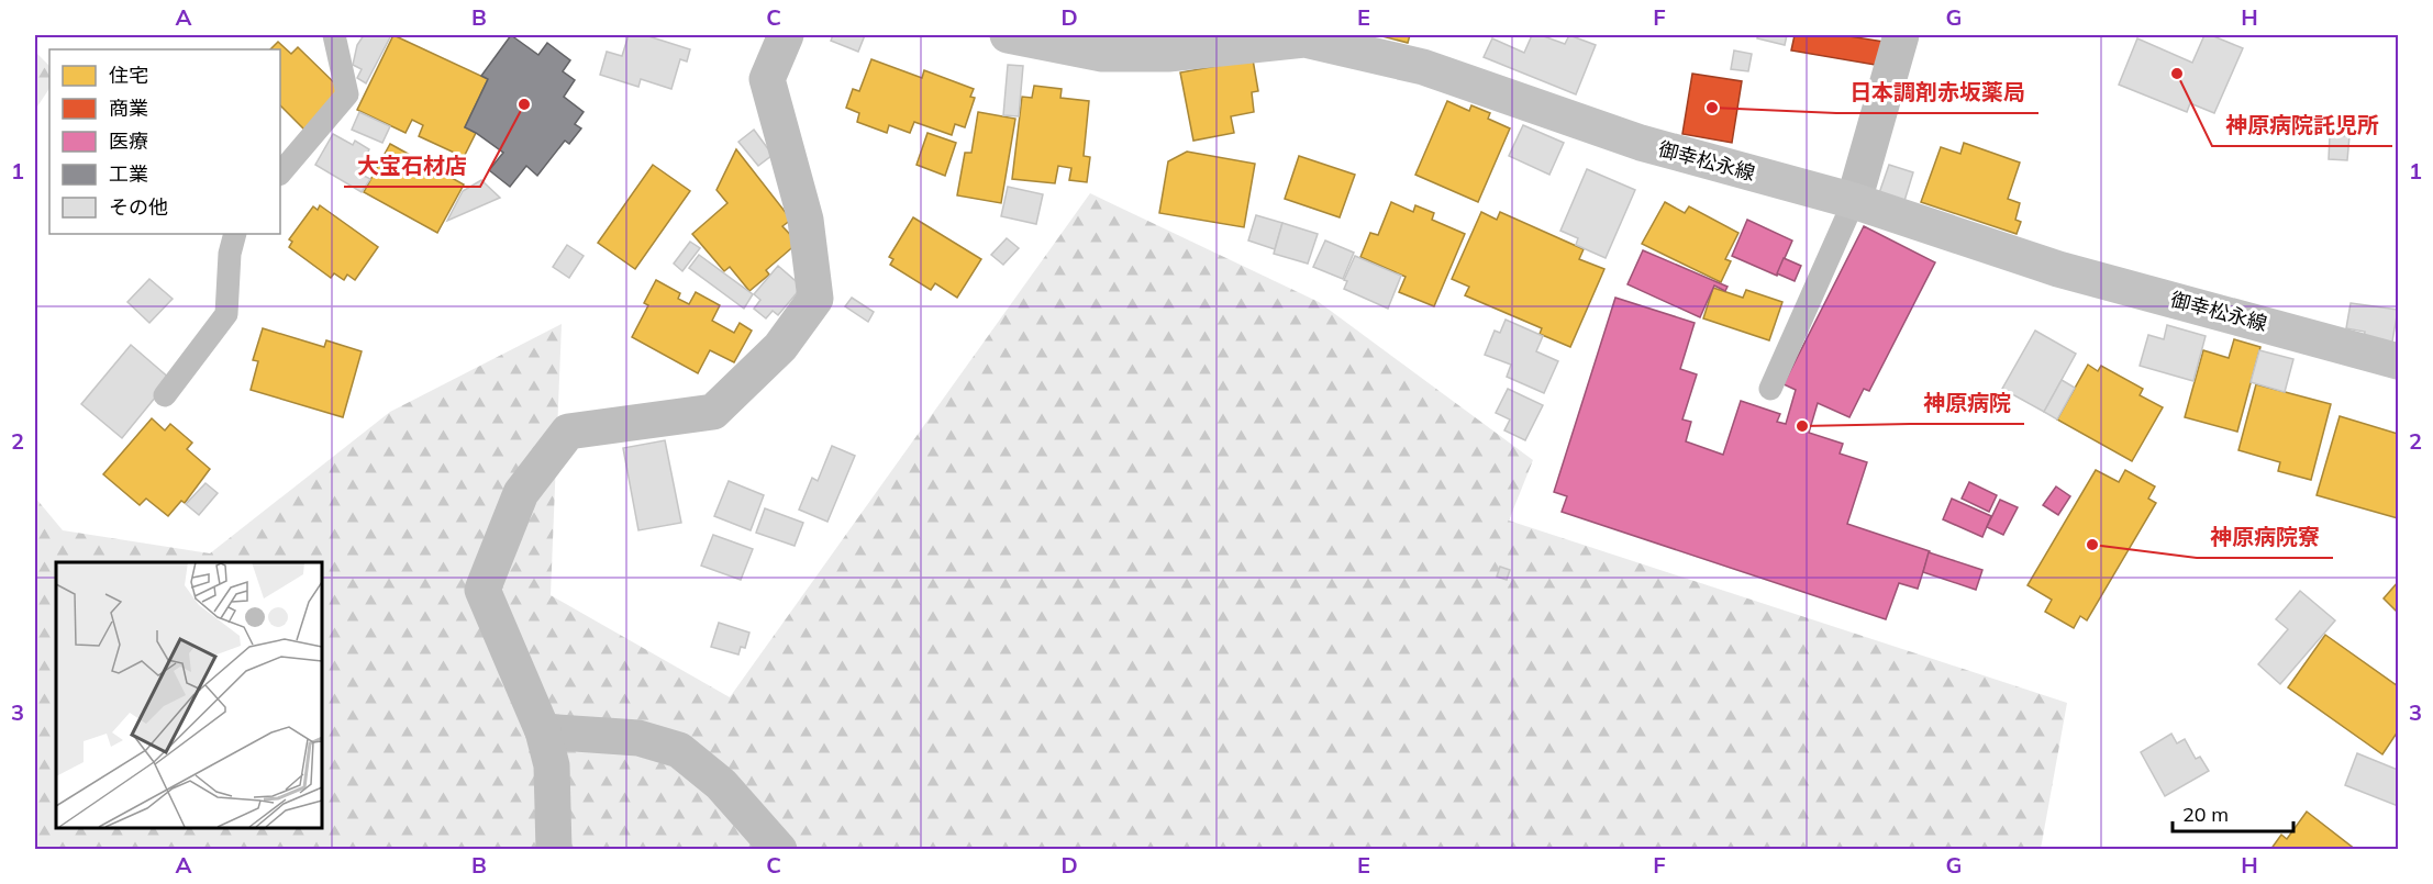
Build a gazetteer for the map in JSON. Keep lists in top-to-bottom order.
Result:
{
  "streets": {
    "main road": ["御幸松永線"]
  },
  "places": [
    "神原病院託児所",
    "大宝石材店",
    "日本調剤赤坂薬局",
    "神原病院",
    "神原病院寮"
  ],
  "legend": [
    "住宅",
    "商業",
    "医療",
    "工業",
    "その他"
  ],
  "scale_bar": "20 m",
  "grid": {
    "columns": [
      "A",
      "B",
      "C",
      "D",
      "E",
      "F",
      "G",
      "H"
    ],
    "rows": ["1", "2", "3"]
  }
}
